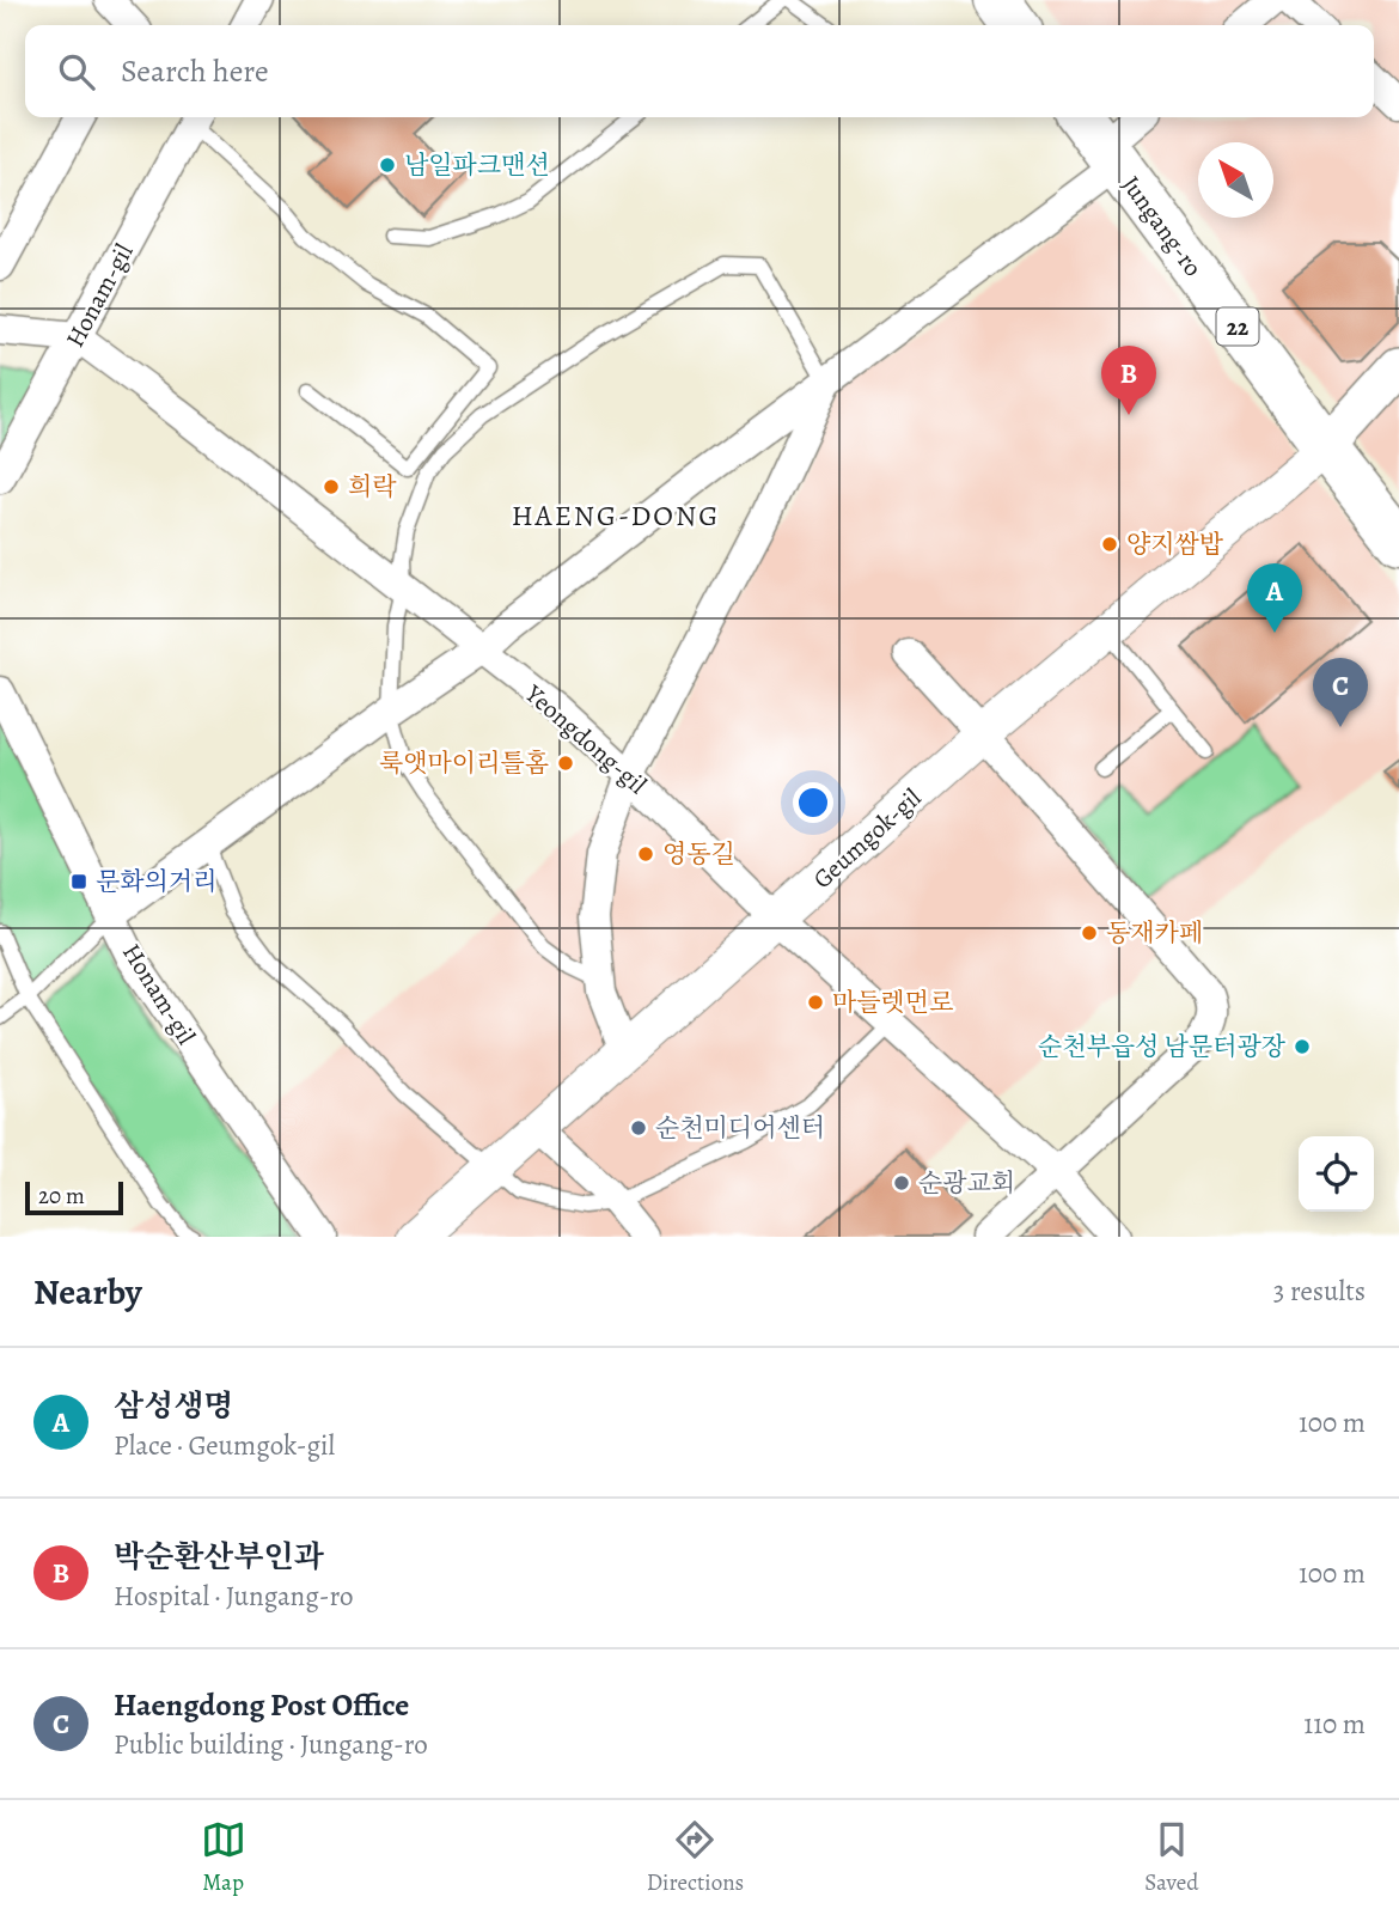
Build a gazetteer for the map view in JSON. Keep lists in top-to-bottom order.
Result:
{
  "streets": {
    "main road": ["Jungang-ro", "22"],
    "street": ["Honam-gil", "Yeongdong-gil", "Geumgok-gil"]
  },
  "crossings": [
    ["Jungang-ro", "Geumgok-gil"],
    ["Honam-gil", "Yeongdong-gil"],
    ["Yeongdong-gil", "Geumgok-gil"]
  ],
  "districts": ["HAENG-DONG"],
  "places": {
    "other": [
      "남일파크맨션",
      "희락",
      "양지쌈밥",
      "룩앳마이리틀홈",
      "영동길",
      "동재카페",
      "마들렛먼로",
      "순천부읍성 남문터광장",
      "순천미디어센터",
      "순광교회"
    ],
    "transit": ["문화의거리"]
  },
  "scale_bar": "20 m",
  "north": "top left",
  "page": {
    "search": "Search here",
    "pins": ["B", "A", "C"],
    "scale": "20 m",
    "heading": ["Nearby", "3 results"],
    "list": [
      {
        "mark": "A",
        "name": "삼성생명",
        "note": "Place · Geumgok-gil",
        "value": "100 m"
      },
      {
        "mark": "B",
        "name": "박순환산부인과",
        "note": "Hospital · Jungang-ro",
        "value": "100 m"
      },
      {
        "mark": "C",
        "name": "Haengdong Post Office",
        "note": "Public building · Jungang-ro",
        "value": "110 m"
      }
    ],
    "nav": ["Map", "Directions", "Saved"]
  }
}
